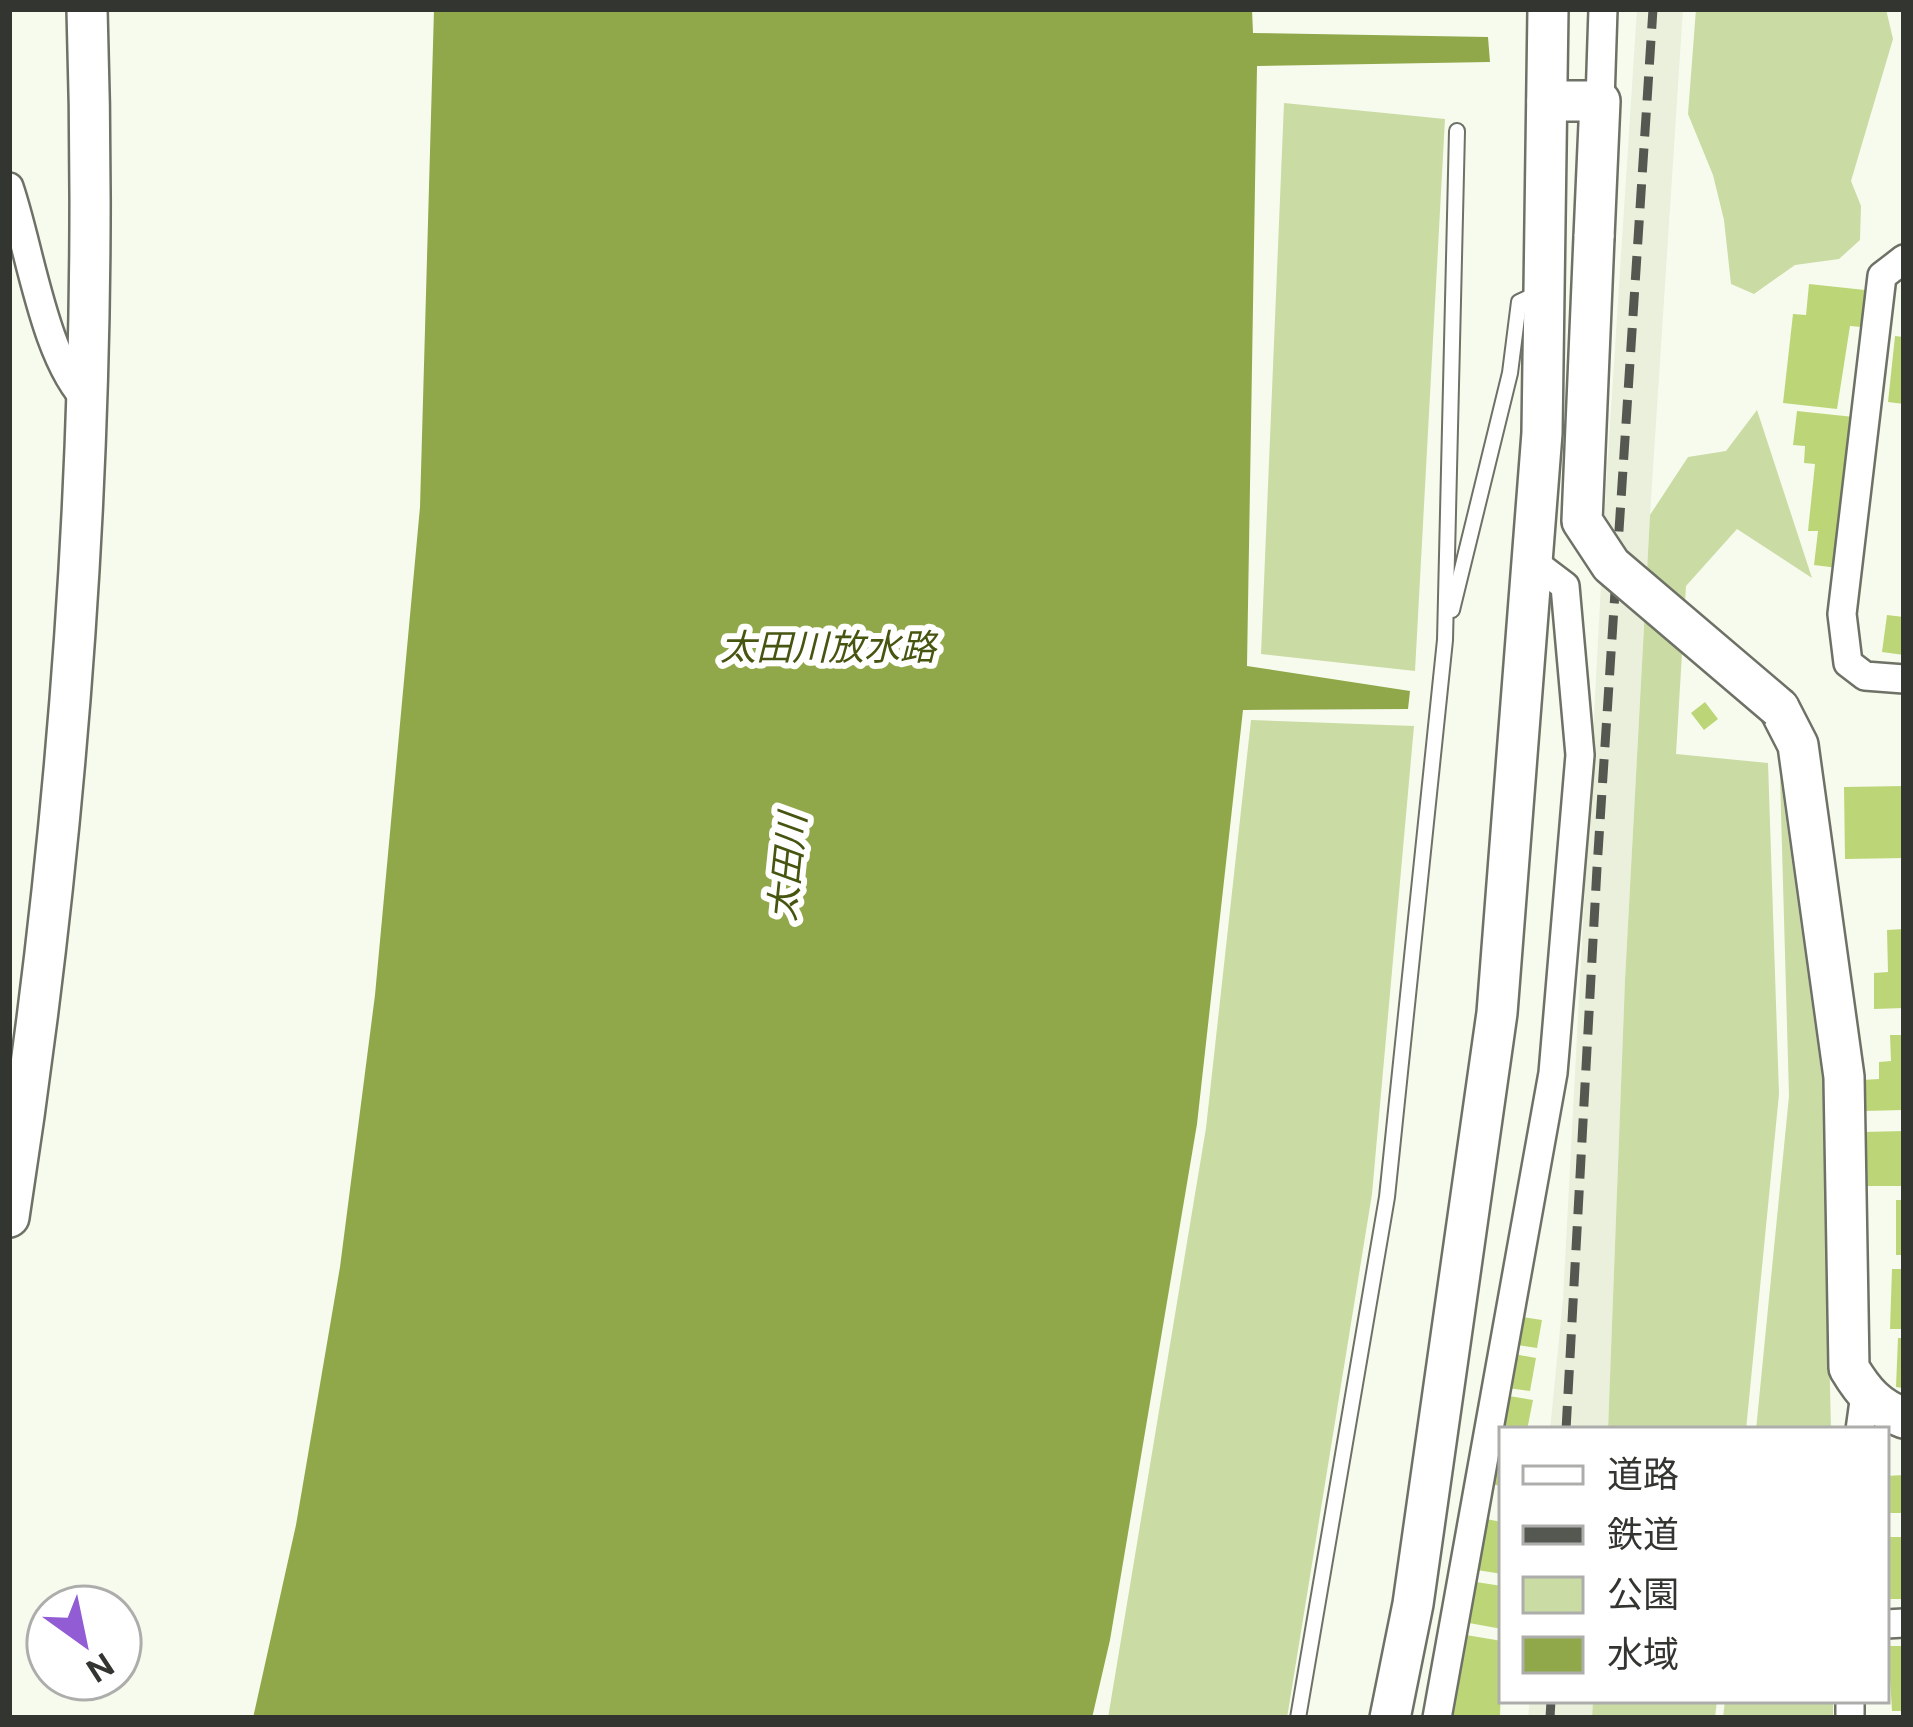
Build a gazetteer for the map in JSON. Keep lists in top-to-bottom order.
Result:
{
  "water": ["太田川放水路", "太田川"],
  "legend": [
    "道路",
    "鉄道",
    "公園",
    "水域"
  ],
  "north": "bottom right"
}
